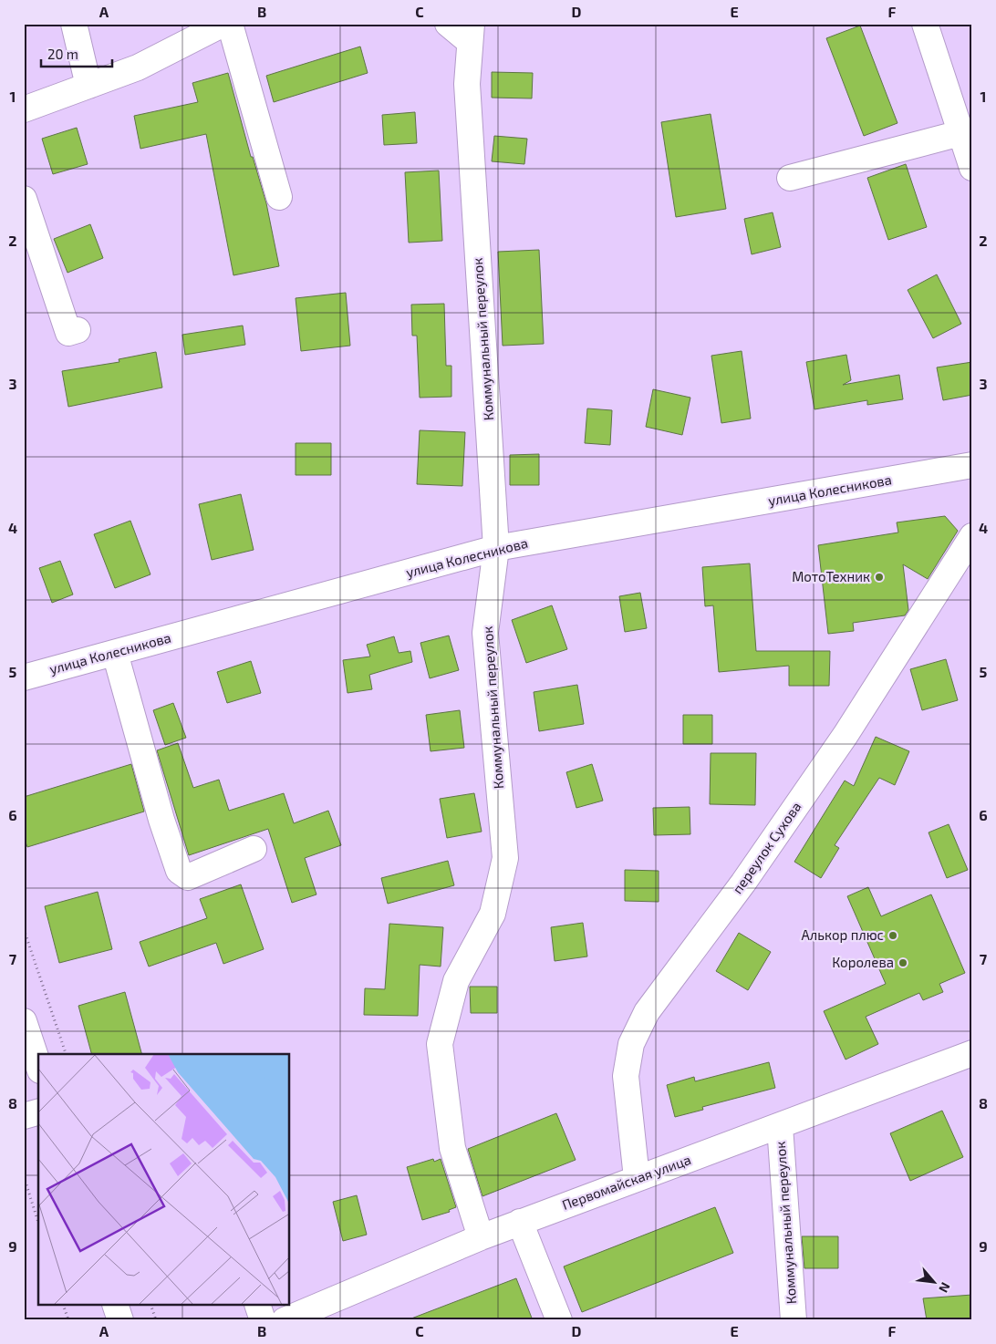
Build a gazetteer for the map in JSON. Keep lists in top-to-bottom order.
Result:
{
  "streets": {
    "street": [
      "Коммунальный переулок",
      "улица Колесникова",
      "переулок Сухова",
      "Первомайская улица"
    ]
  },
  "crossings": [
    ["Коммунальный переулок", "улица Колесникова"],
    ["Коммунальный переулок", "Первомайская улица"],
    ["переулок Сухова", "Первомайская улица"]
  ],
  "places": ["МотоТехник", "Алькор плюс", "Королева"],
  "scale_bar": "20 m",
  "north": "bottom right",
  "grid": {
    "columns": [
      "A",
      "B",
      "C",
      "D",
      "E",
      "F"
    ],
    "rows": [
      "1",
      "2",
      "3",
      "4",
      "5",
      "6",
      "7",
      "8",
      "9"
    ]
  }
}
